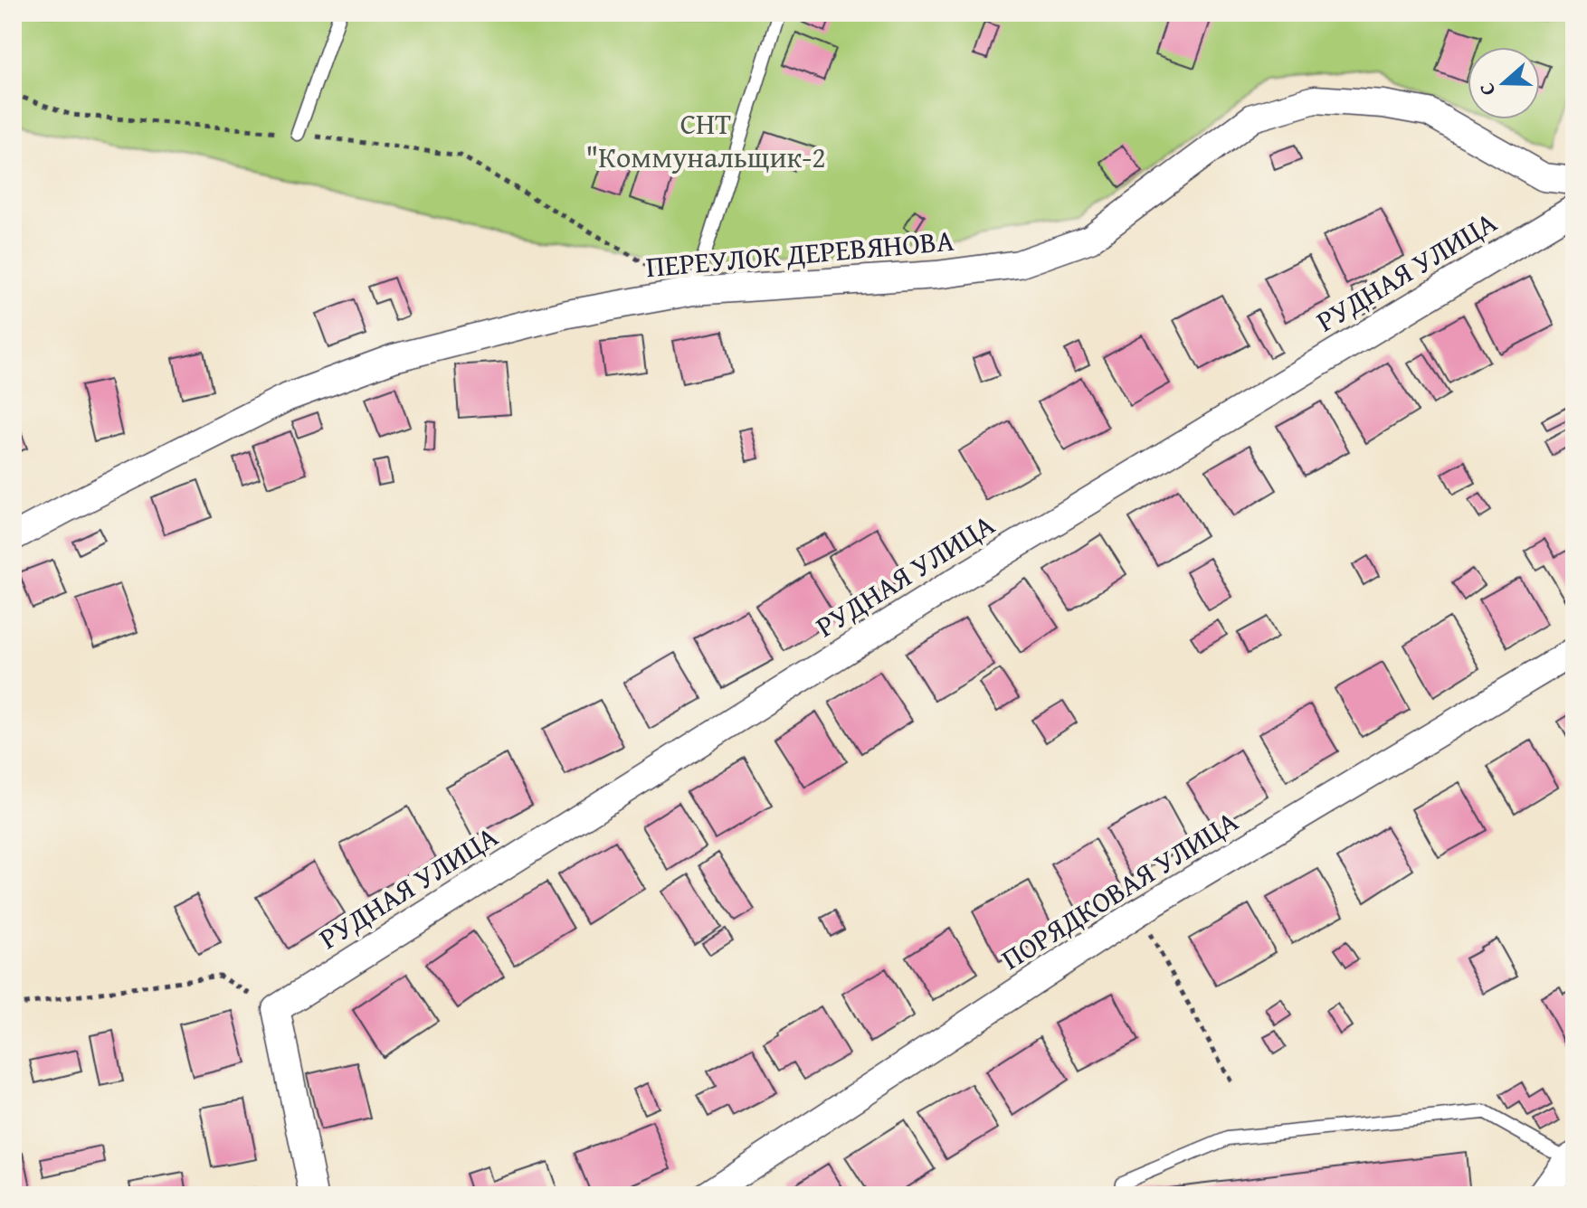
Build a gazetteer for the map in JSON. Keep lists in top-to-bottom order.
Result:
{
  "streets": {
    "street": ["ПЕРЕУЛОК ДЕРЕВЯНОВА", "РУДНАЯ УЛИЦА", "ПОРЯДКОВАЯ УЛИЦА"]
  },
  "parks": ["СНТ \"Коммунальщик-2"],
  "north": "left"
}
